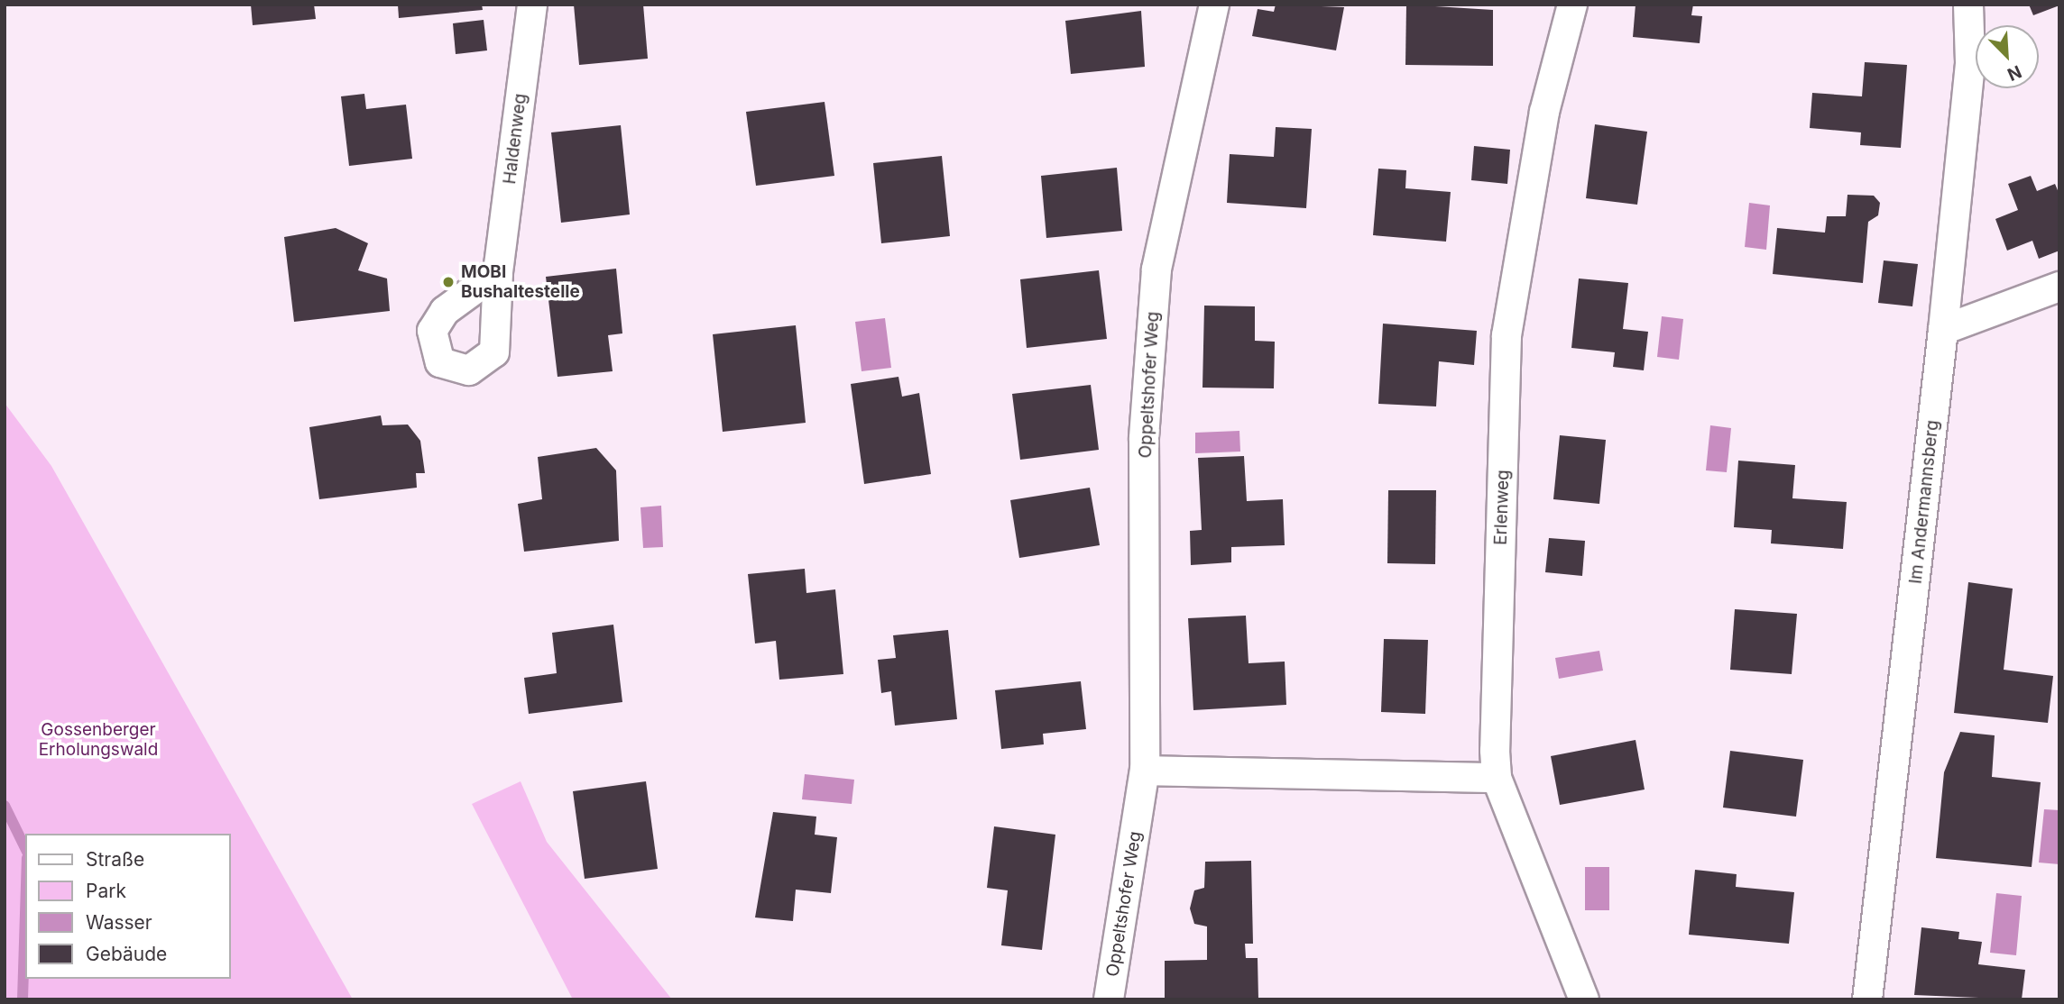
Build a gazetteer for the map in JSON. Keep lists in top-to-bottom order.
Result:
{
  "streets": {
    "street": [
      "Haldenweg",
      "Oppeltshofer Weg",
      "Im Andermannsberg",
      "Erlenweg"
    ]
  },
  "parks": ["Gossenberger Erholungswald"],
  "places": ["MOBI Bushaltestelle"],
  "legend": [
    "Straße",
    "Park",
    "Wasser",
    "Gebäude"
  ],
  "north": "bottom right"
}
